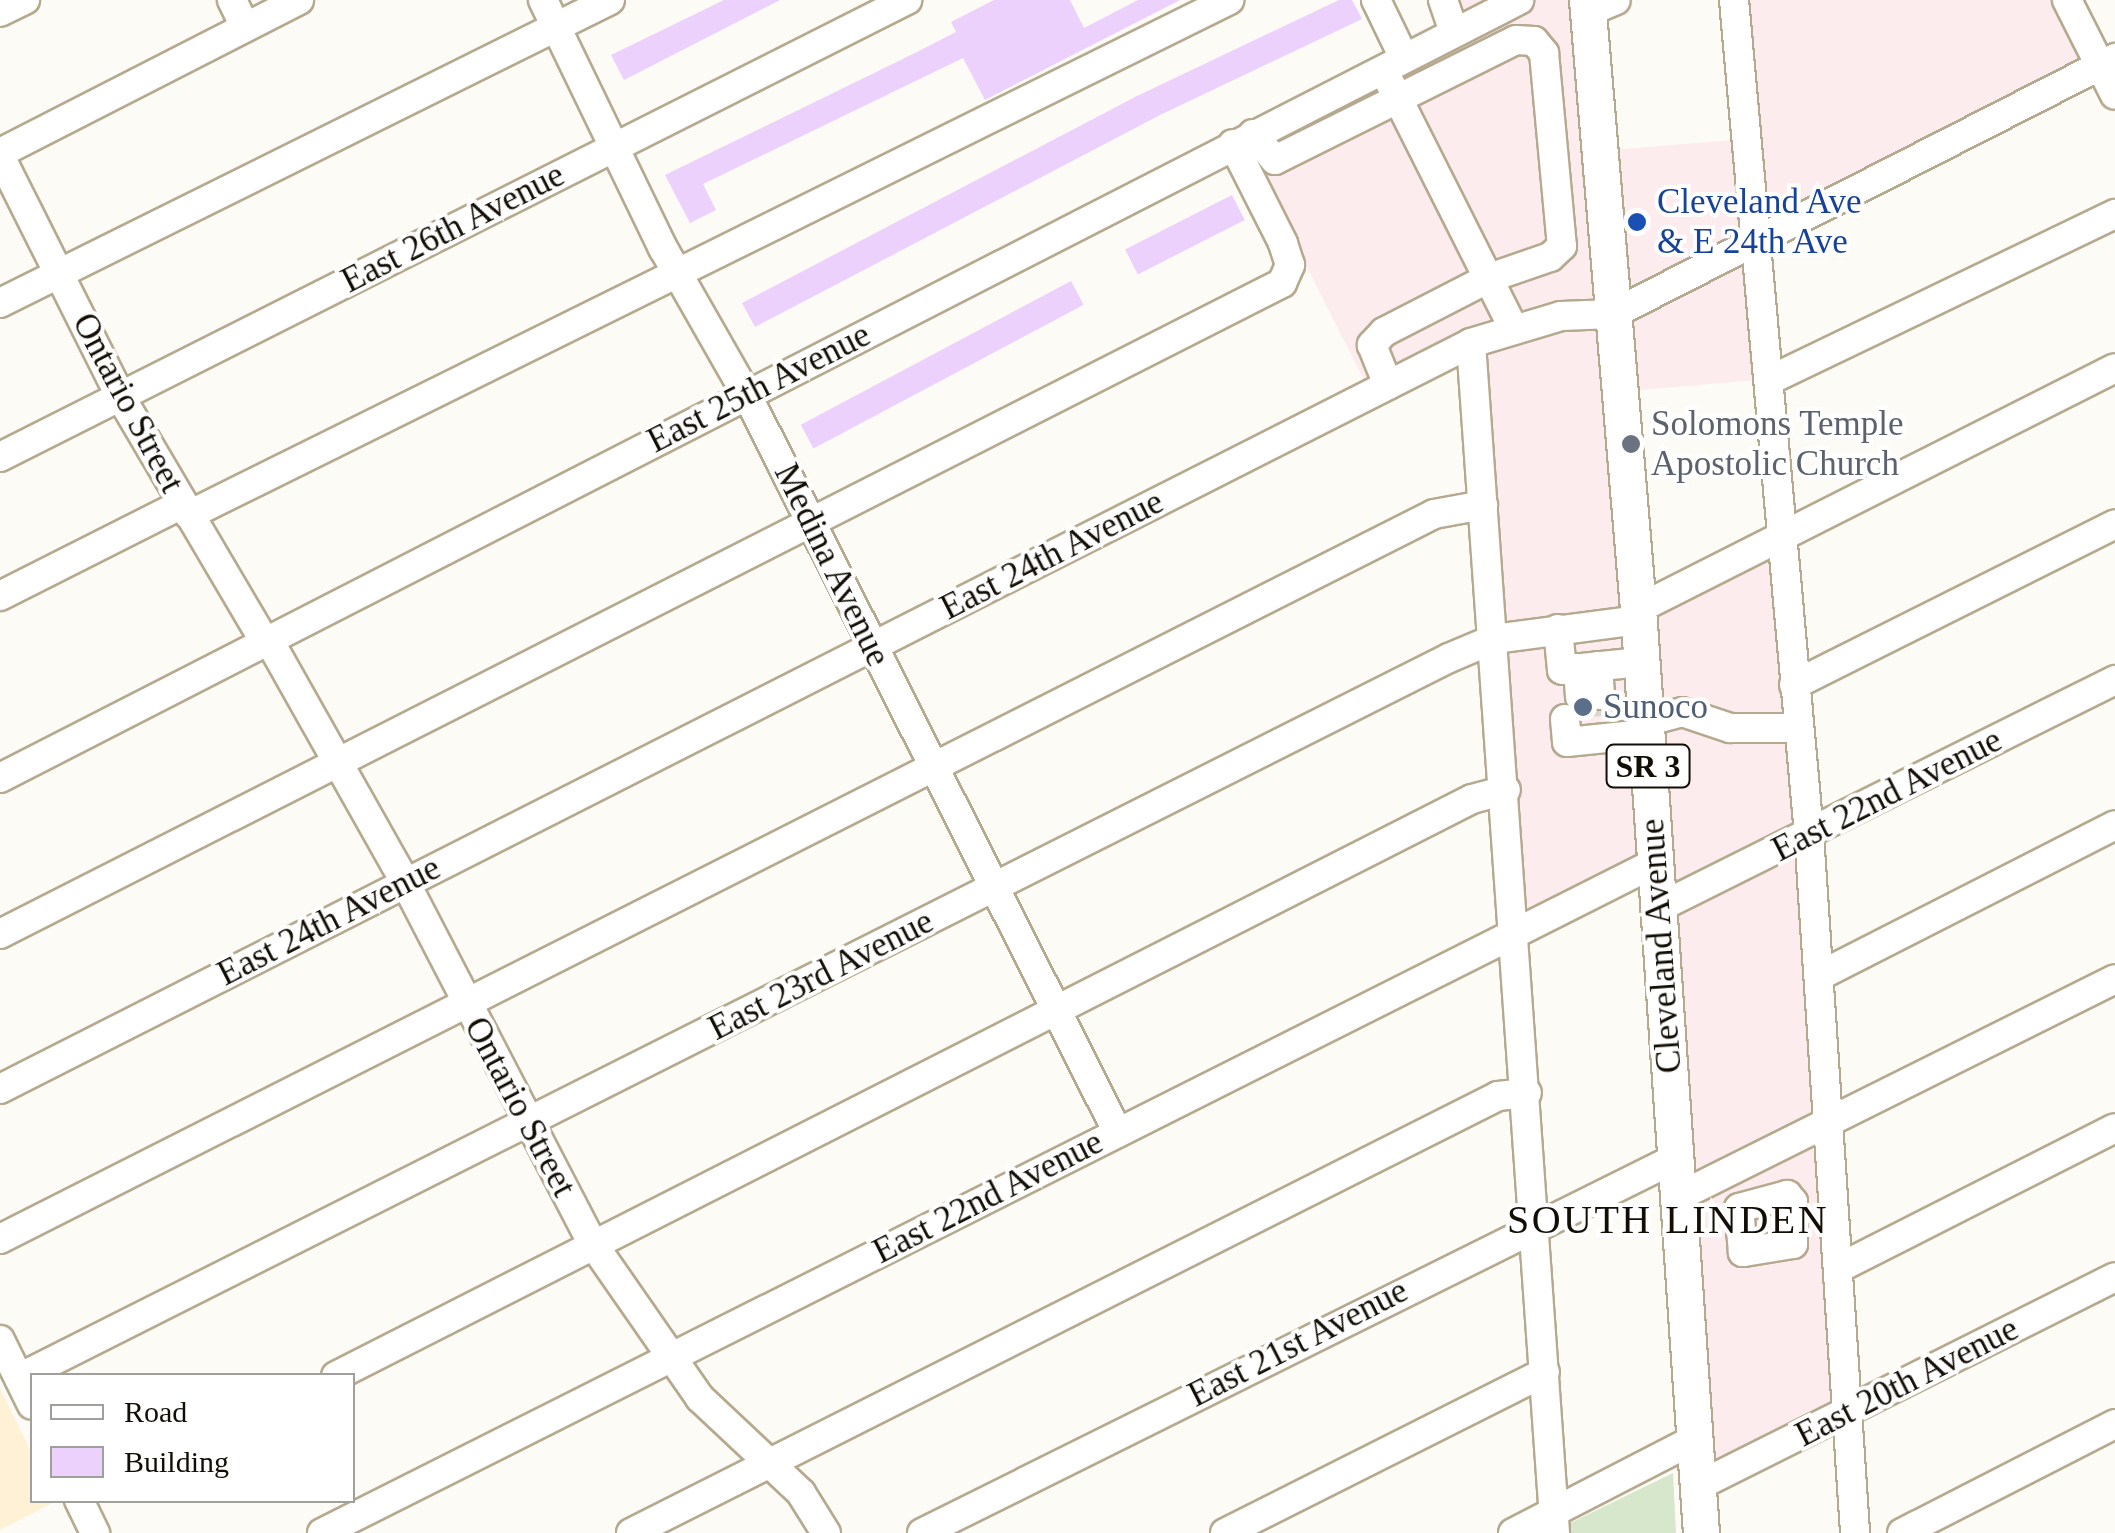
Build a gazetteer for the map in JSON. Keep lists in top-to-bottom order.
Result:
{
  "streets": {
    "main road": ["SR 3", "Cleveland Avenue"],
    "street": [
      "East 26th Avenue",
      "East 25th Avenue",
      "Ontario Street",
      "East 24th Avenue",
      "Medina Avenue",
      "East 22nd Avenue",
      "East 23rd Avenue",
      "East 21st Avenue",
      "East 20th Avenue"
    ]
  },
  "crossings": [
    ["East 26th Avenue", "Ontario Street"],
    ["East 26th Avenue", "Medina Avenue"],
    ["East 25th Avenue", "Ontario Street"],
    ["East 25th Avenue", "Medina Avenue"],
    ["Ontario Street", "East 24th Avenue"],
    ["Ontario Street", "East 22nd Avenue"],
    ["Ontario Street", "East 23rd Avenue"],
    ["East 24th Avenue", "Medina Avenue"],
    ["East 24th Avenue", "Cleveland Avenue"],
    ["Medina Avenue", "East 22nd Avenue"],
    ["Medina Avenue", "East 23rd Avenue"],
    ["East 22nd Avenue", "Cleveland Avenue"],
    ["Cleveland Avenue", "East 23rd Avenue"],
    ["Cleveland Avenue", "East 21st Avenue"],
    ["Cleveland Avenue", "East 20th Avenue"]
  ],
  "districts": ["SOUTH LINDEN"],
  "places": ["Cleveland Ave & E 24th Ave", "Solomons Temple Apostolic Church", "Sunoco"],
  "legend": ["Road", "Building"]
}
